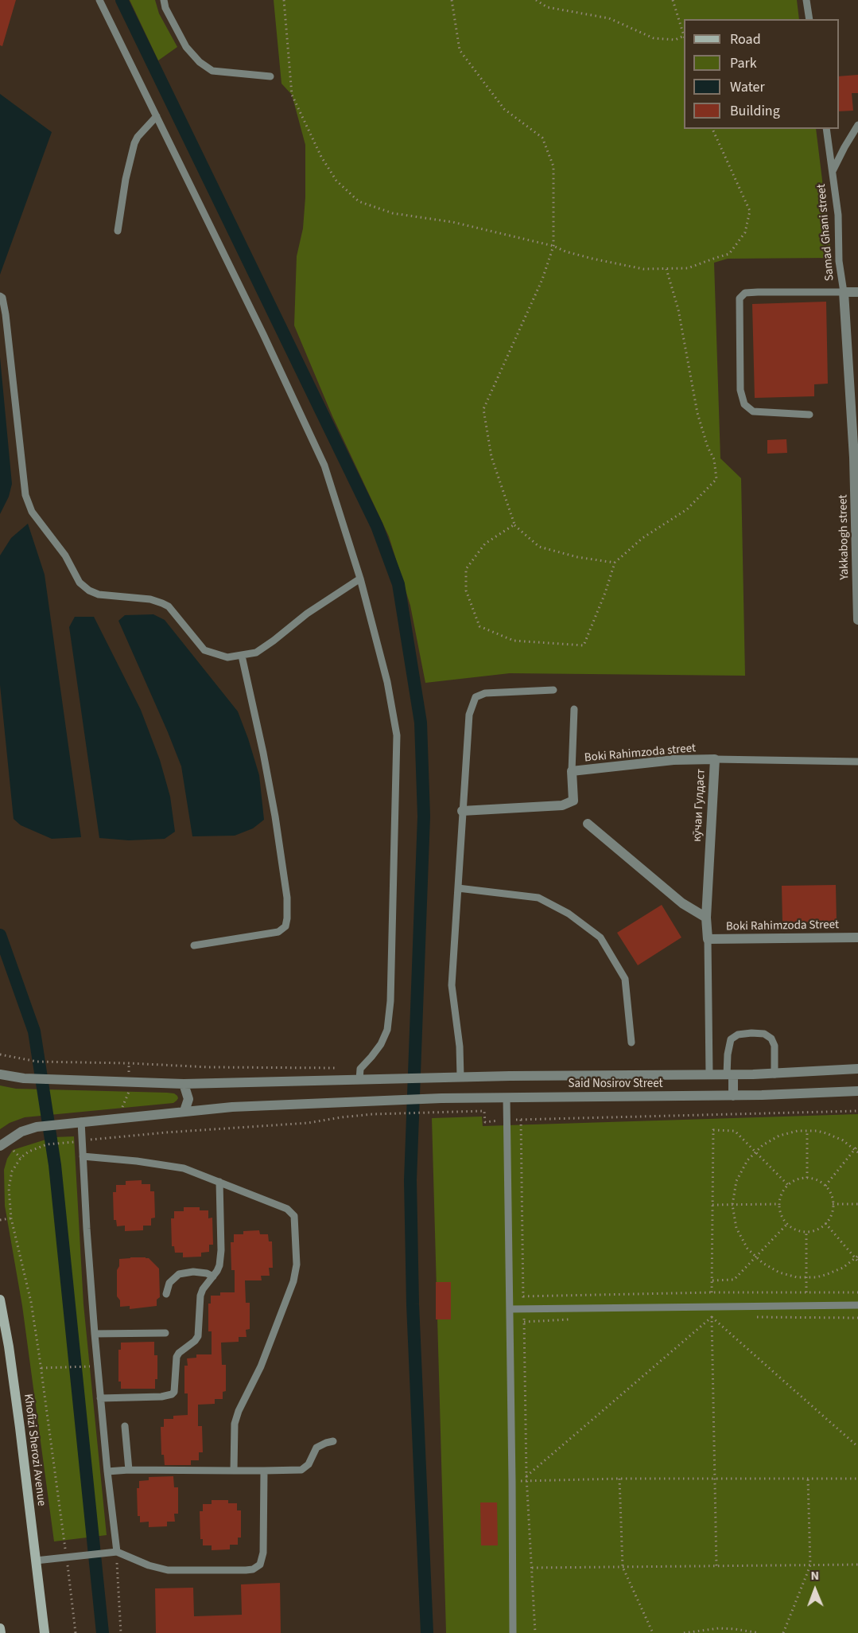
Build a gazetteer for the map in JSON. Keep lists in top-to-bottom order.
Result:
{
  "streets": {
    "main road": ["Khofizi Sherozi Avenue"],
    "street": [
      "Yakkabogh street",
      "Boki Rahimzoda street",
      "кӯчаи Гулдаст",
      "Boki Rahimzoda Street",
      "Said Nosirov Street"
    ],
    "lane": ["Samad Ghani street"]
  },
  "crossings": [
    ["Samad Ghani street", "Yakkabogh street"],
    ["Boki Rahimzoda street", "кӯчаи Гулдаст"],
    ["кӯчаи Гулдаст", "Boki Rahimzoda Street"]
  ],
  "legend": [
    "Road",
    "Park",
    "Water",
    "Building"
  ],
  "north": "top"
}
